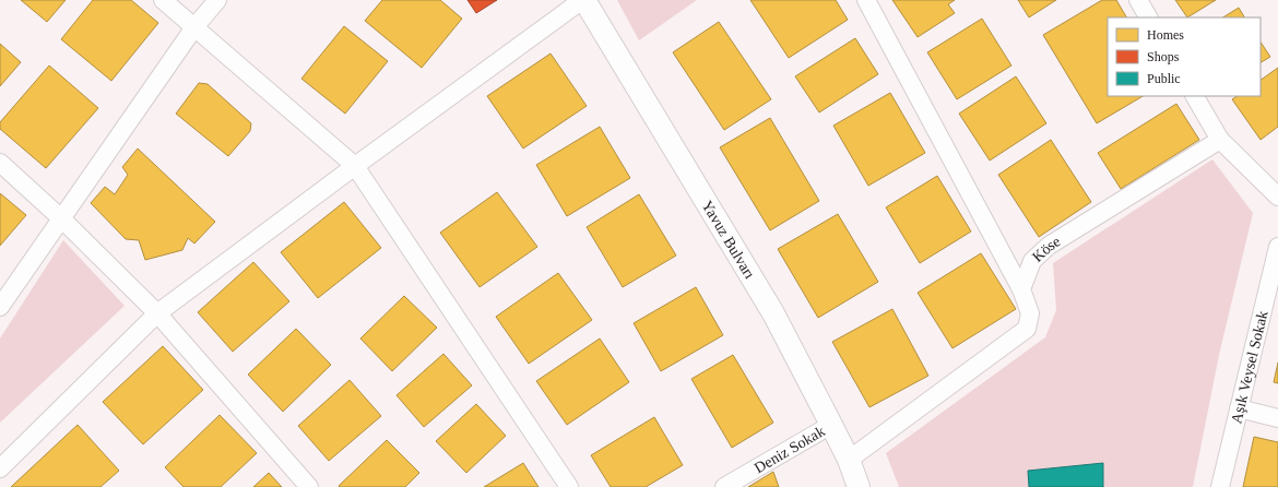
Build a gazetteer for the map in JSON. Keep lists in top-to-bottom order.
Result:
{
  "streets": {
    "street": [
      "Yavuz Bulvarı",
      "Köse",
      "Aşık Veysel Sokak",
      "Deniz Sokak"
    ]
  },
  "crossings": [
    ["Yavuz Bulvarı", "Deniz Sokak"]
  ],
  "legend": ["Homes", "Shops", "Public"]
}
